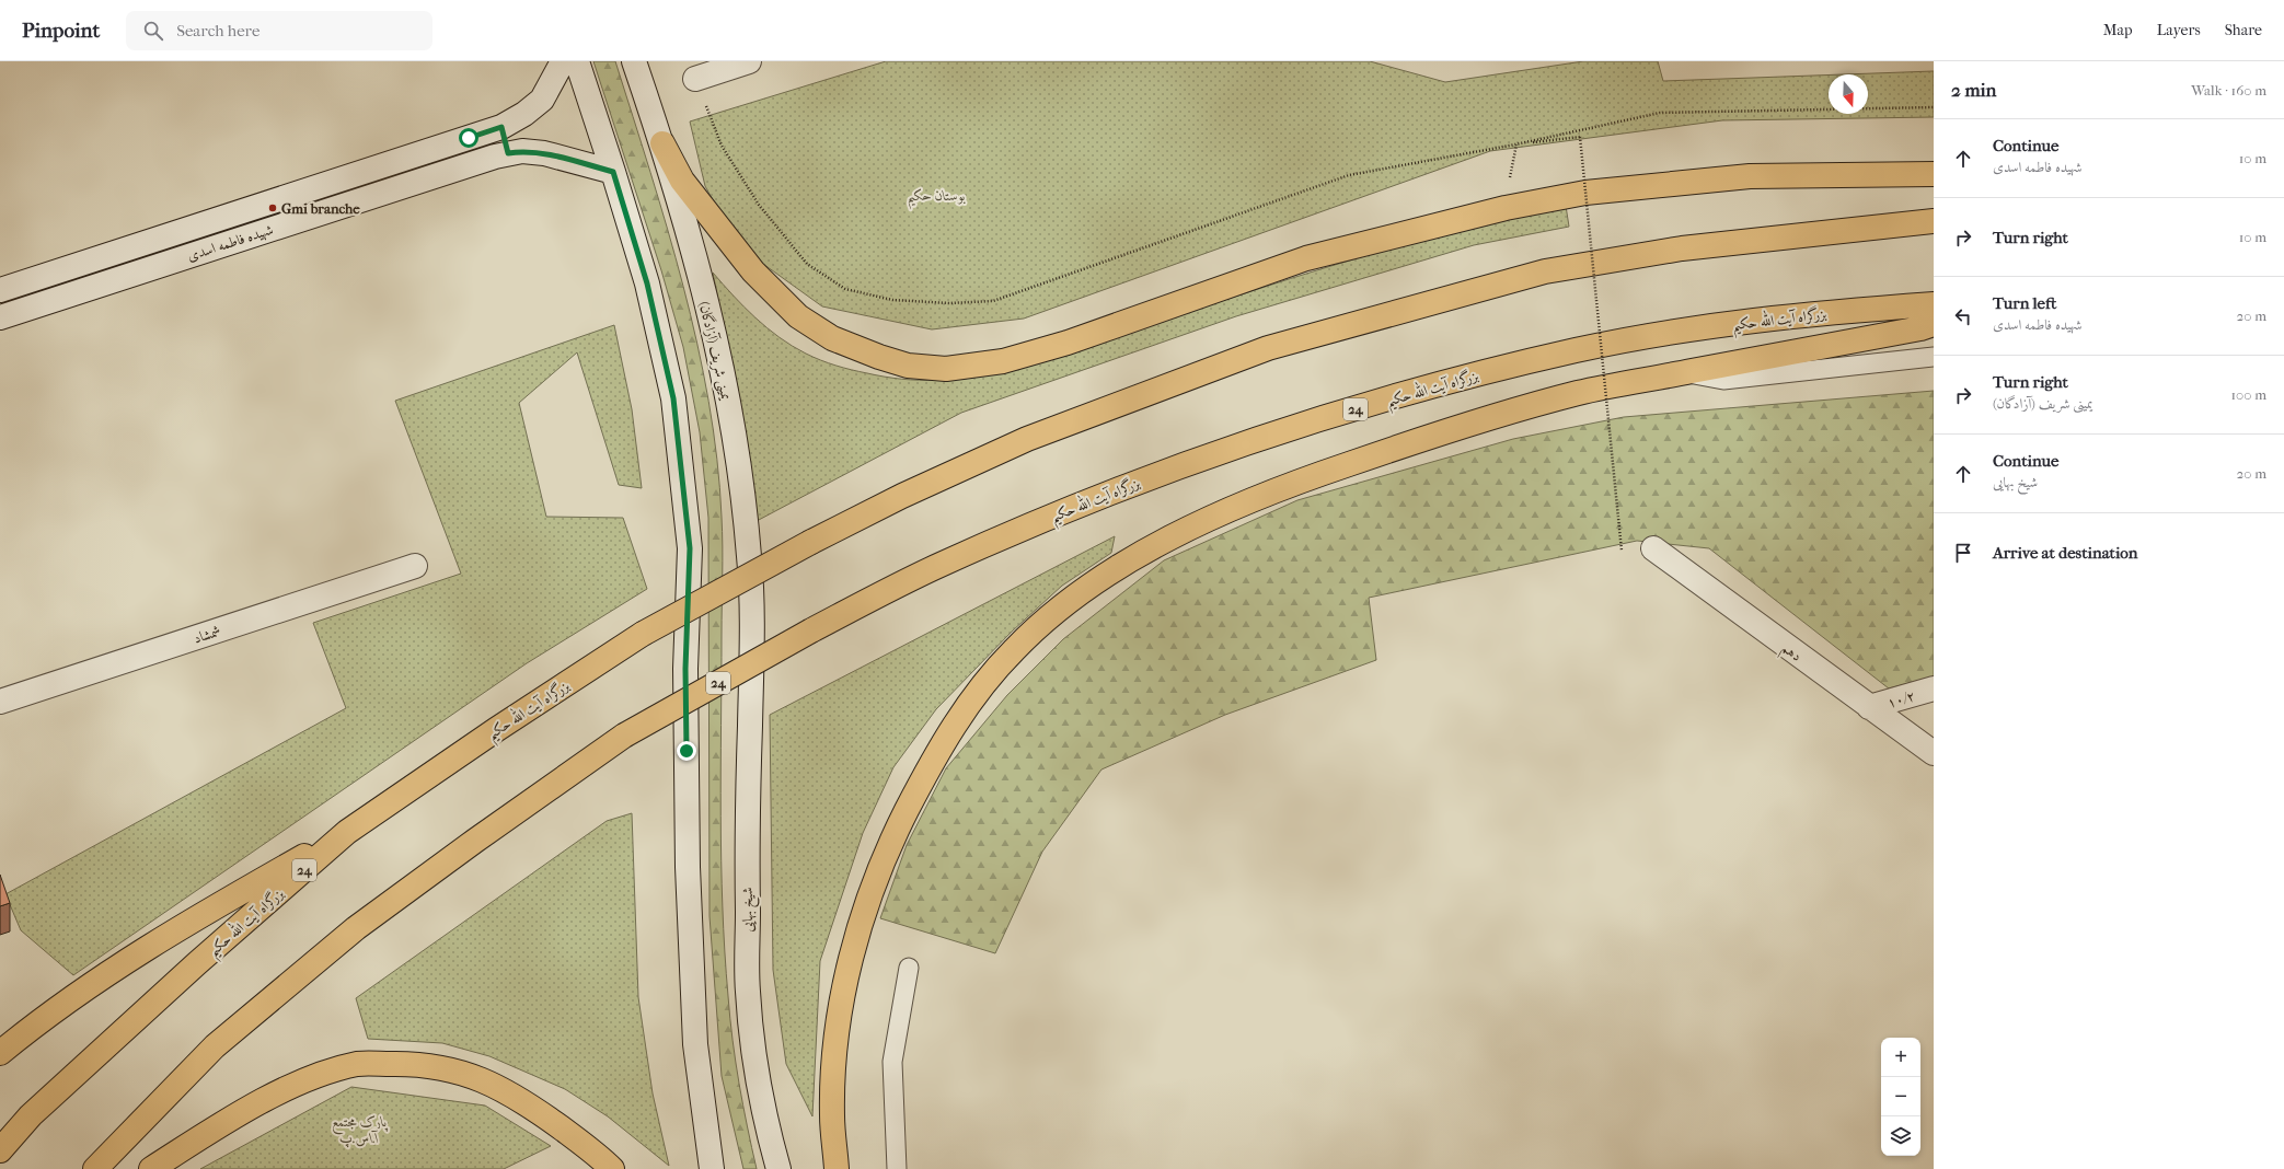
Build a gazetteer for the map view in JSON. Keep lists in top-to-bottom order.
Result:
{
  "streets": {
    "highway": ["بزرگراه آیت الله حکیم", "24"],
    "main road": [
      "شهیده فاطمه اسدی",
      "یمینی شریف (آزادگان)",
      "شمشاد",
      "دهم",
      "۱۰/۲",
      "شیخ بهایی"
    ]
  },
  "crossings": [
    ["یمینی شریف (آزادگان)", "شیخ بهایی"],
    ["دهم", "۱۰/۲"]
  ],
  "parks": ["بوستان حکیم", "پارک مجتمع آ.اس.پ"],
  "places": ["Gmi branche"],
  "north": "bottom",
  "page": {
    "header": "Pinpoint",
    "search": "Search here",
    "nav": ["Map", "Layers", "Share"],
    "heading": ["2 min", "Walk · 160 m"],
    "list": [
      ["Continue", "شهیده فاطمه اسدی", "10 m"],
      ["Turn right", "10 m"],
      ["Turn left", "شهیده فاطمه اسدی", "20 m"],
      ["Turn right", "یمینی شریف (آزادگان)", "100 m"],
      ["Continue", "شیخ بهایی", "20 m"],
      "Arrive at destination"
    ],
    "map_buttons": ["+", "−"]
  }
}
